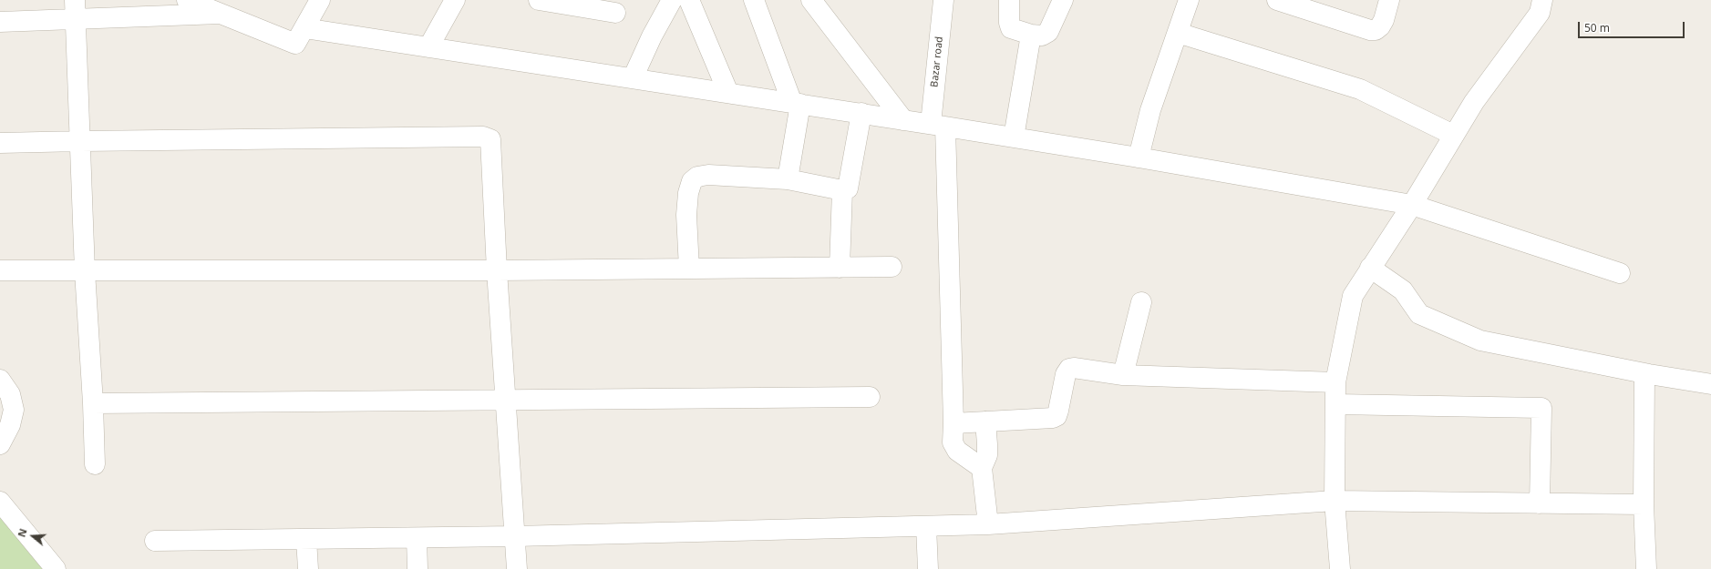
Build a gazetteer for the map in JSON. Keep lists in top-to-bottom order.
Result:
{
  "streets": {
    "street": ["Bazar road"]
  },
  "scale_bar": "50 m",
  "north": "left"
}
